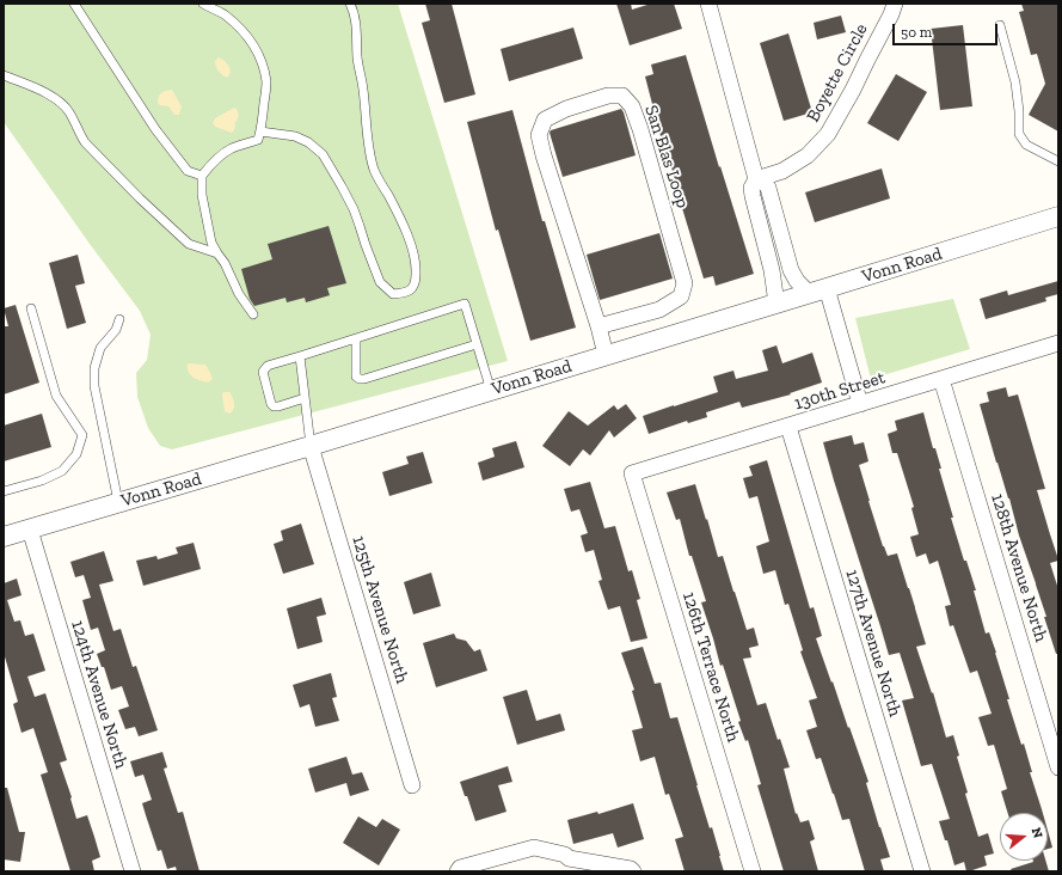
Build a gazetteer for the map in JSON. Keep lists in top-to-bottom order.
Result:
{
  "streets": {
    "street": [
      "Boyette Circle",
      "San Blas Loop",
      "Vonn Road",
      "130th Street",
      "128th Avenue North",
      "125th Avenue North",
      "127th Avenue North",
      "126th Terrace North",
      "124th Avenue North"
    ]
  },
  "crossings": [
    ["San Blas Loop", "Vonn Road"],
    ["Vonn Road", "125th Avenue North"],
    ["Vonn Road", "124th Avenue North"],
    ["130th Street", "128th Avenue North"],
    ["130th Street", "127th Avenue North"],
    ["130th Street", "126th Terrace North"]
  ],
  "scale_bar": "50 m",
  "north": "right"
}
